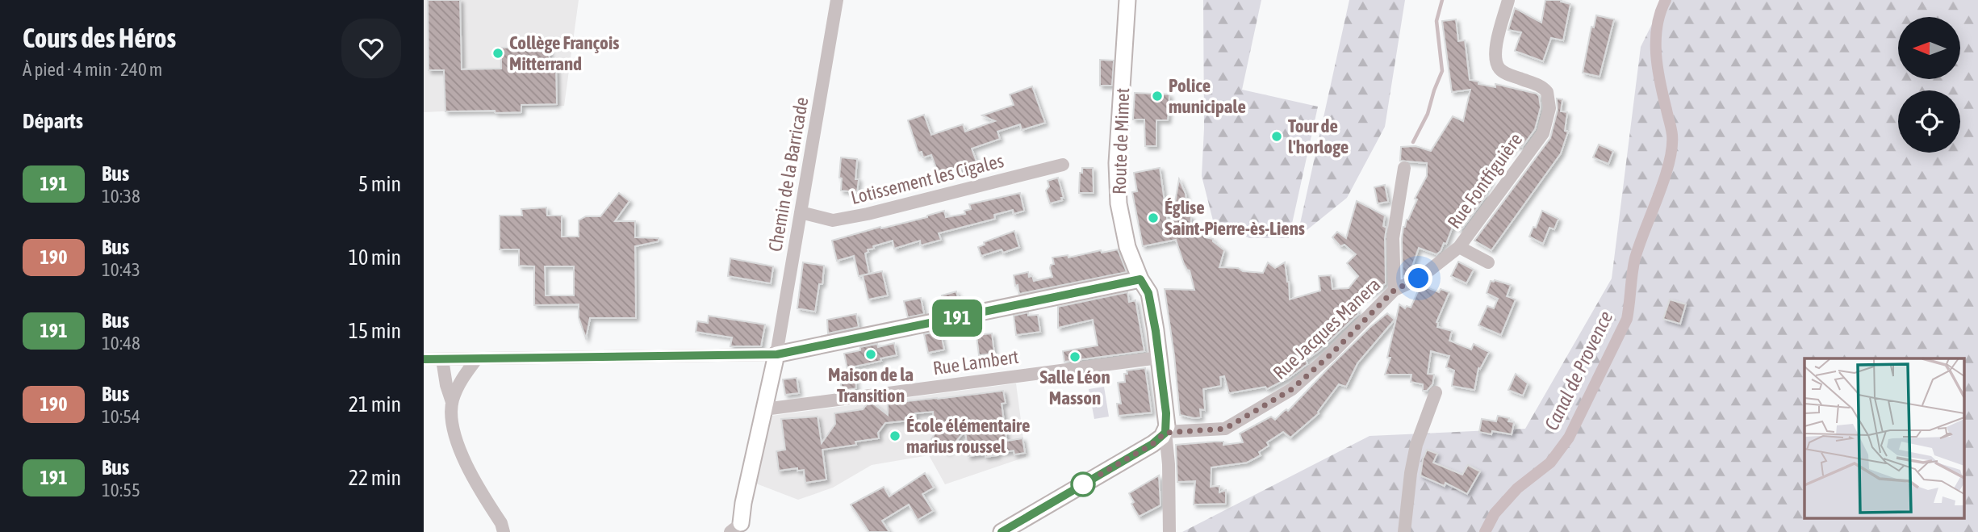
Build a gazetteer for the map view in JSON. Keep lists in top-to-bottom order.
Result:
{
  "streets": {
    "main road": ["Route de Mimet"],
    "street": [
      "Chemin de la Barricade",
      "Lotissement les Cigales",
      "Rue Fontfiguière",
      "Rue Jacques Manera",
      "Rue Lambert"
    ]
  },
  "crossings": [
    ["Route de Mimet", "Rue Jacques Manera"],
    ["Route de Mimet", "Rue Lambert"],
    ["Chemin de la Barricade", "Lotissement les Cigales"],
    ["Rue Fontfiguière", "Rue Jacques Manera"]
  ],
  "water": ["Canal de Provence"],
  "places": [
    "Collège François Mitterrand",
    "Police municipale",
    "Tour de l'horloge",
    "Église Saint-Pierre-ès-Liens",
    "Maison de la Transition",
    "Salle Léon Masson",
    "École élémentaire marius roussel"
  ],
  "lines": ["bus line 191"],
  "north": "left",
  "page": {
    "heading": [
      ["Cours des Héros", "À pied · 4 min · 240 m"],
      "Départs"
    ],
    "on_map": "191",
    "list": [
      {
        "mark": "191",
        "name": "Bus",
        "note": "10:38",
        "value": "5 min"
      },
      {
        "mark": "190",
        "name": "Bus",
        "note": "10:43",
        "value": "10 min"
      },
      {
        "mark": "191",
        "name": "Bus",
        "note": "10:48",
        "value": "15 min"
      },
      {
        "mark": "190",
        "name": "Bus",
        "note": "10:54",
        "value": "21 min"
      },
      {
        "mark": "191",
        "name": "Bus",
        "note": "10:55",
        "value": "22 min"
      }
    ]
  }
}
